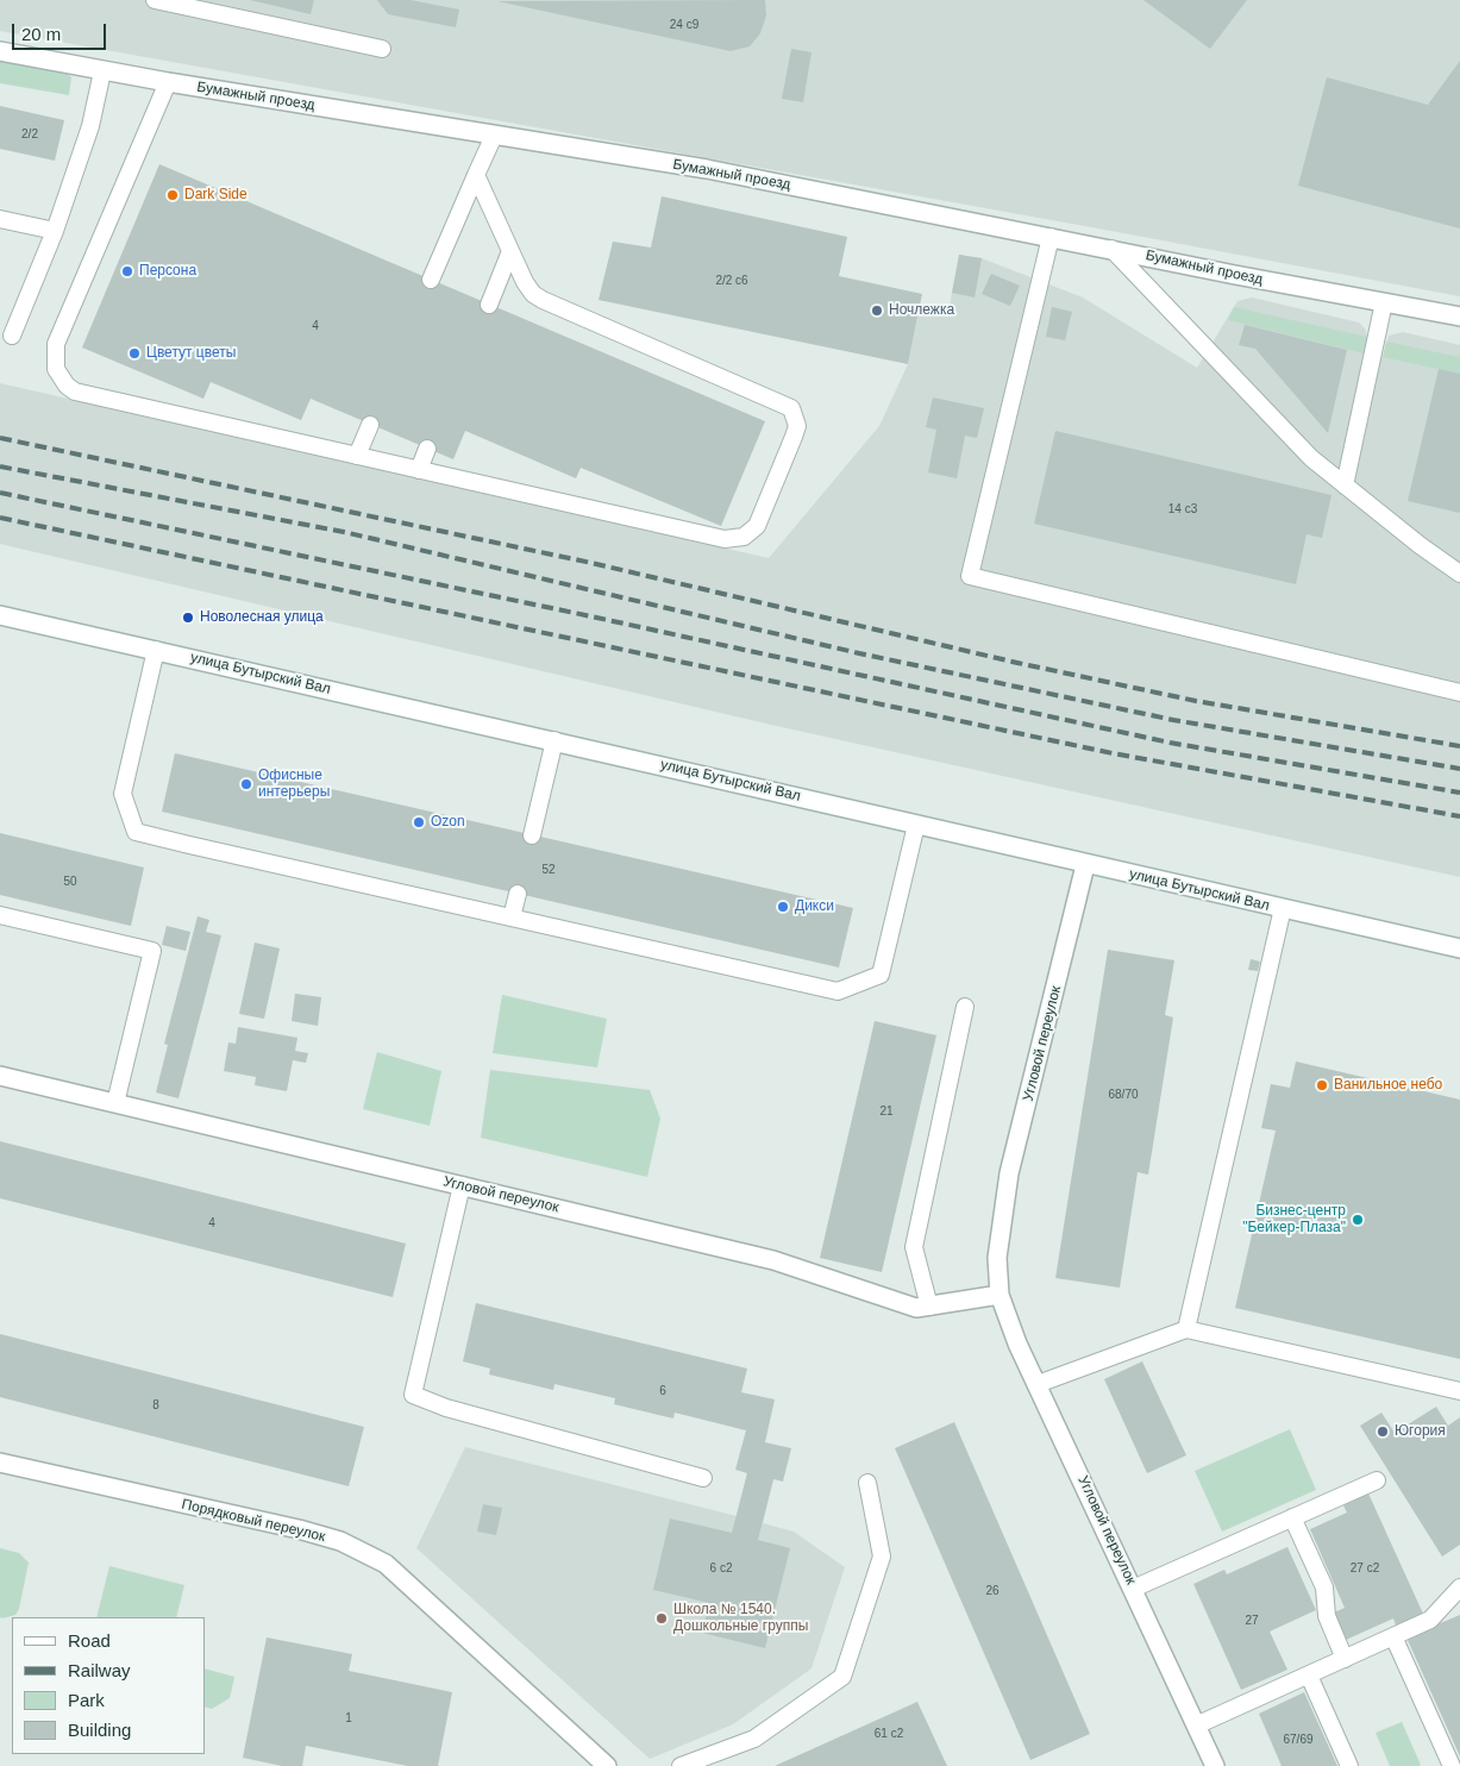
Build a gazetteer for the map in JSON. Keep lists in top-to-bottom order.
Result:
{
  "streets": {
    "street": [
      "Бумажный проезд",
      "улица Бутырский Вал",
      "Угловой переулок",
      "Порядковый переулок"
    ]
  },
  "crossings": [
    ["улица Бутырский Вал", "Угловой переулок"]
  ],
  "places": [
    "Dark Side",
    "Персона",
    "Ночлежка",
    "Цветут цветы",
    "Новолесная улица",
    "Офисные интерьеры",
    "Ozon",
    "Дикси",
    "Ванильное небо",
    "Бизнес-центр \"Бейкер-Плаза\"",
    "Югория",
    "Школа № 1540. Дошкольные группы"
  ],
  "house_numbers": [
    "24 с9",
    "2/2",
    "2/2 с6",
    "4",
    "14 с3",
    "52",
    "50",
    "68/70",
    "21",
    "4",
    "6",
    "8",
    "6 с2",
    "27 с2",
    "26",
    "27",
    "1",
    "61 с2",
    "67/69"
  ],
  "legend": [
    "Road",
    "Railway",
    "Park",
    "Building"
  ],
  "scale_bar": "20 m"
}
